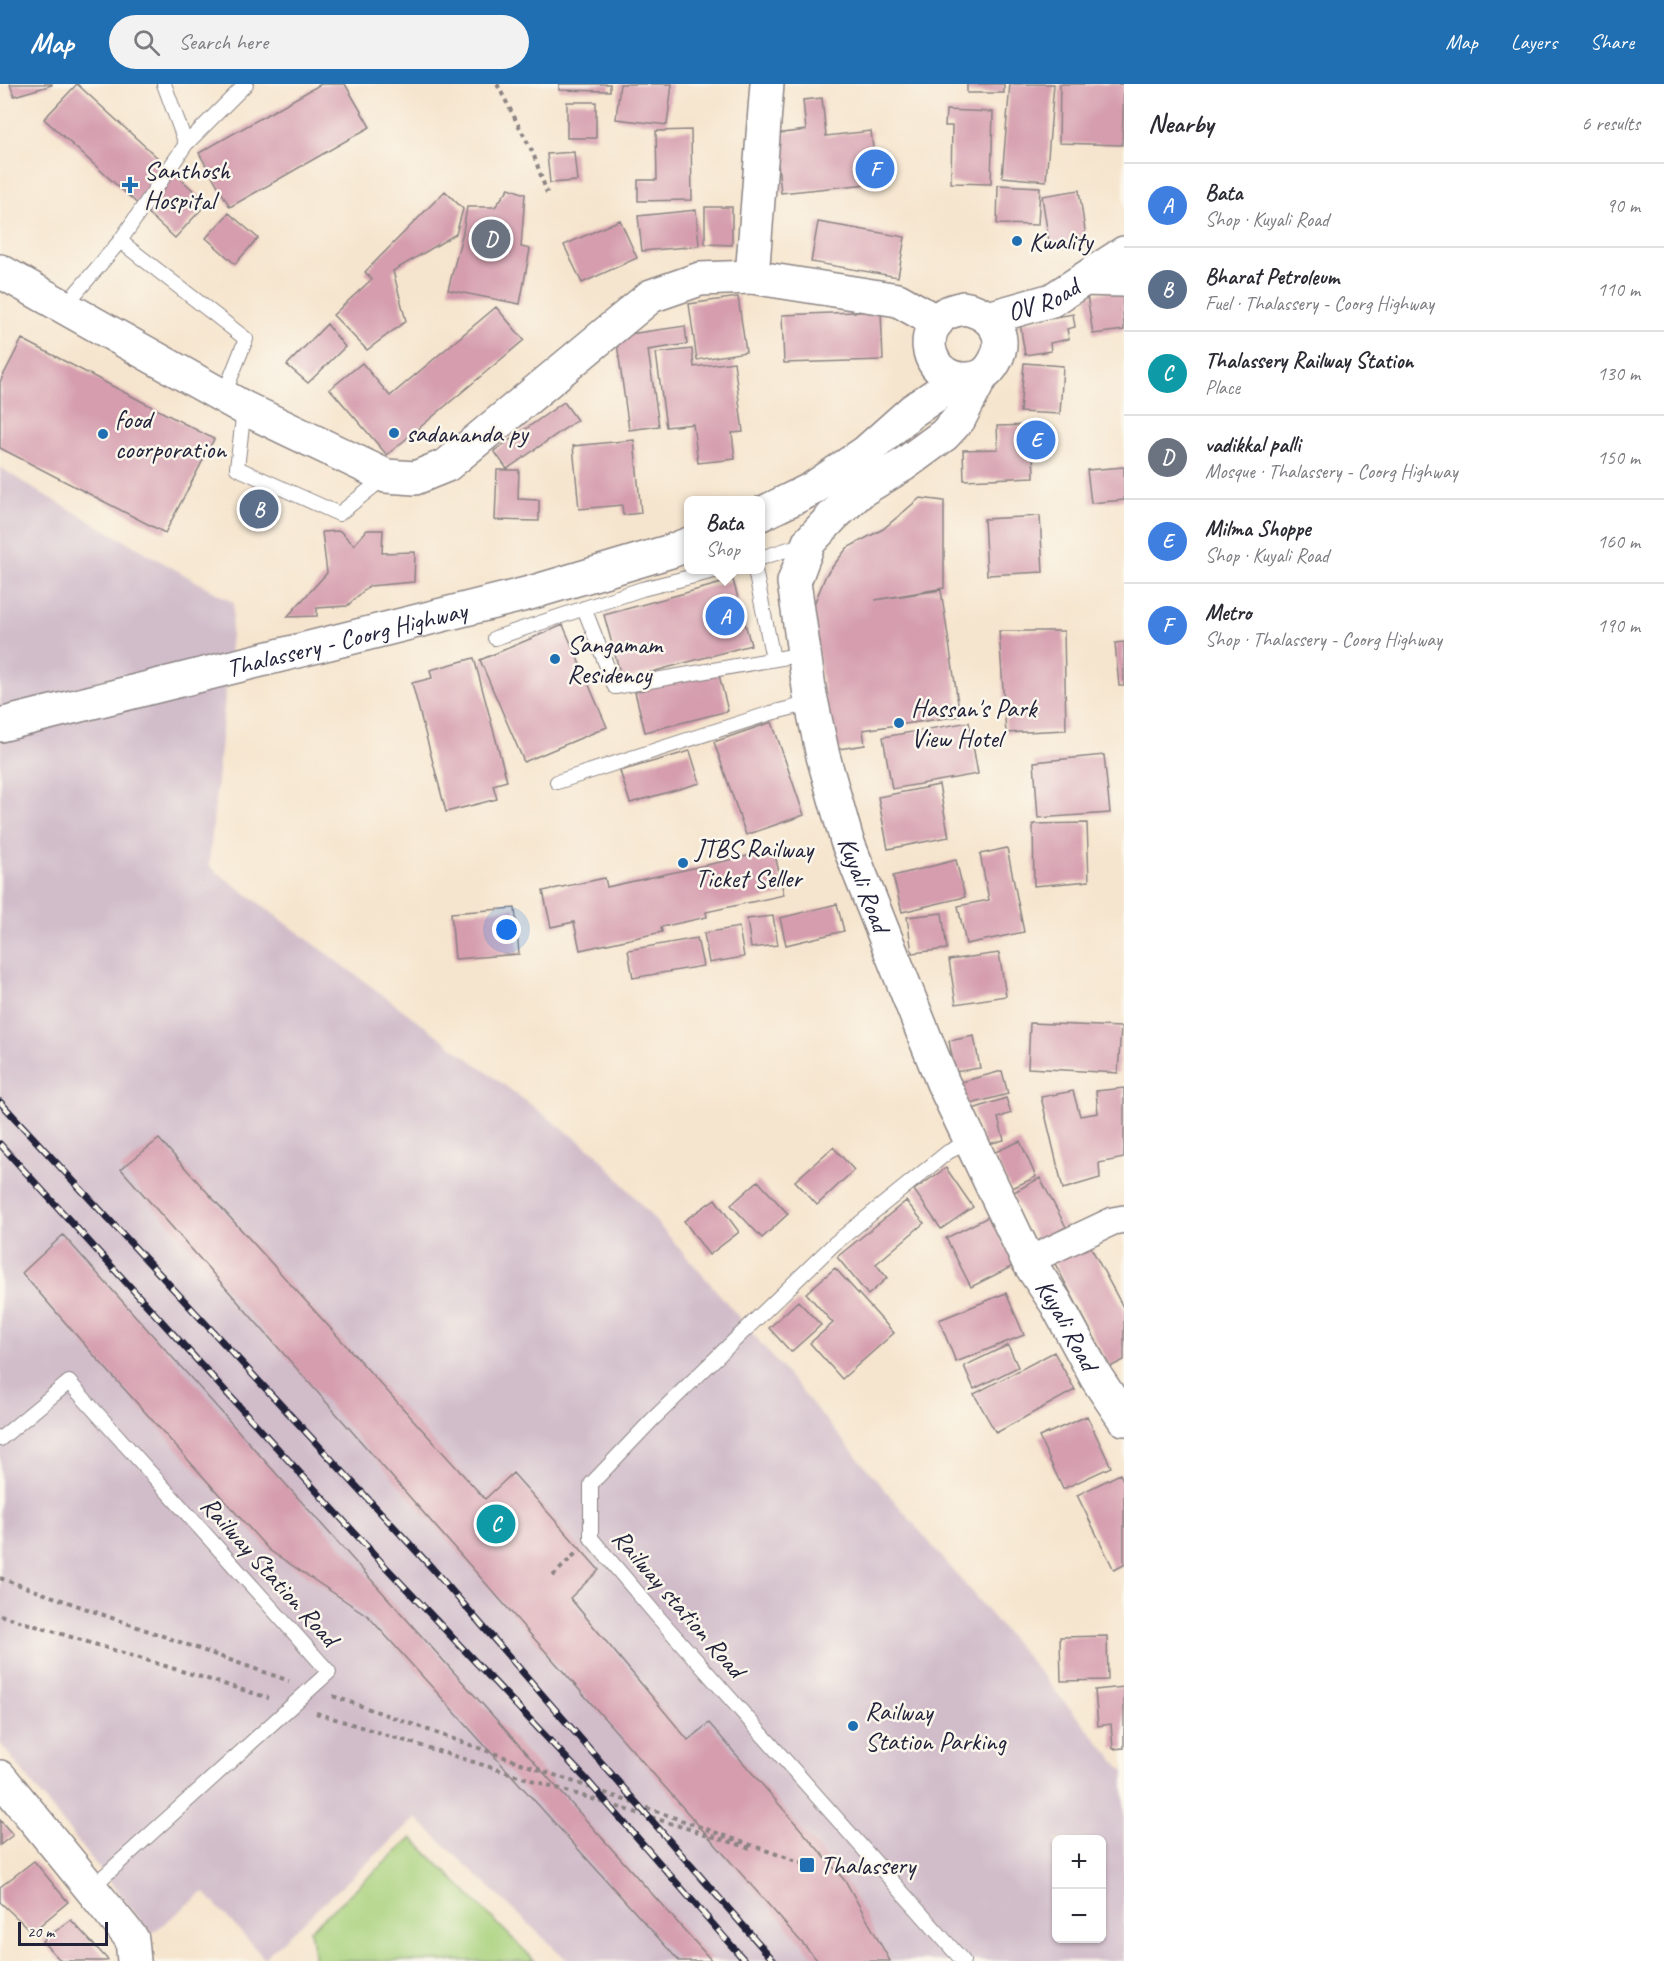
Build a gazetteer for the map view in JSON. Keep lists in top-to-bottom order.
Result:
{
  "streets": {
    "main road": ["OV Road", "Thalassery - Coorg Highway", "Kuyali Road"],
    "lane": ["Railway Station Road", "Railway station Road"]
  },
  "crossings": [
    ["OV Road", "Kuyali Road"],
    ["Kuyali Road", "Railway station Road"]
  ],
  "places": {
    "health": ["Santhosh Hospital"],
    "other": [
      "Kwality",
      "sadananda py",
      "food coorporation",
      "Sangamam Residency",
      "Hassan's Park View Hotel",
      "JTBS Railway Ticket Seller",
      "Railway Station Parking"
    ],
    "transit": ["Thalassery"]
  },
  "scale_bar": "20 m",
  "page": {
    "header": "Map",
    "search": "Search here",
    "nav": ["Map", "Layers", "Share"],
    "heading": ["Nearby", "6 results"],
    "pins": [
      "F",
      "D",
      "E",
      "B",
      "A",
      "C"
    ],
    "list": [
      {
        "mark": "A",
        "name": "Bata",
        "note": "Shop · Kuyali Road",
        "value": "90 m"
      },
      {
        "mark": "B",
        "name": "Bharat Petroleum",
        "note": "Fuel · Thalassery - Coorg Highway",
        "value": "110 m"
      },
      {
        "mark": "C",
        "name": "Thalassery Railway Station",
        "note": "Place",
        "value": "130 m"
      },
      {
        "mark": "D",
        "name": "vadikkal palli",
        "note": "Mosque · Thalassery - Coorg Highway",
        "value": "150 m"
      },
      {
        "mark": "E",
        "name": "Milma Shoppe",
        "note": "Shop · Kuyali Road",
        "value": "160 m"
      },
      {
        "mark": "F",
        "name": "Metro",
        "note": "Shop · Thalassery - Coorg Highway",
        "value": "190 m"
      }
    ],
    "popup": ["Bata", "Shop"],
    "map_buttons": ["+", "−"],
    "scale": "20 m"
  }
}
